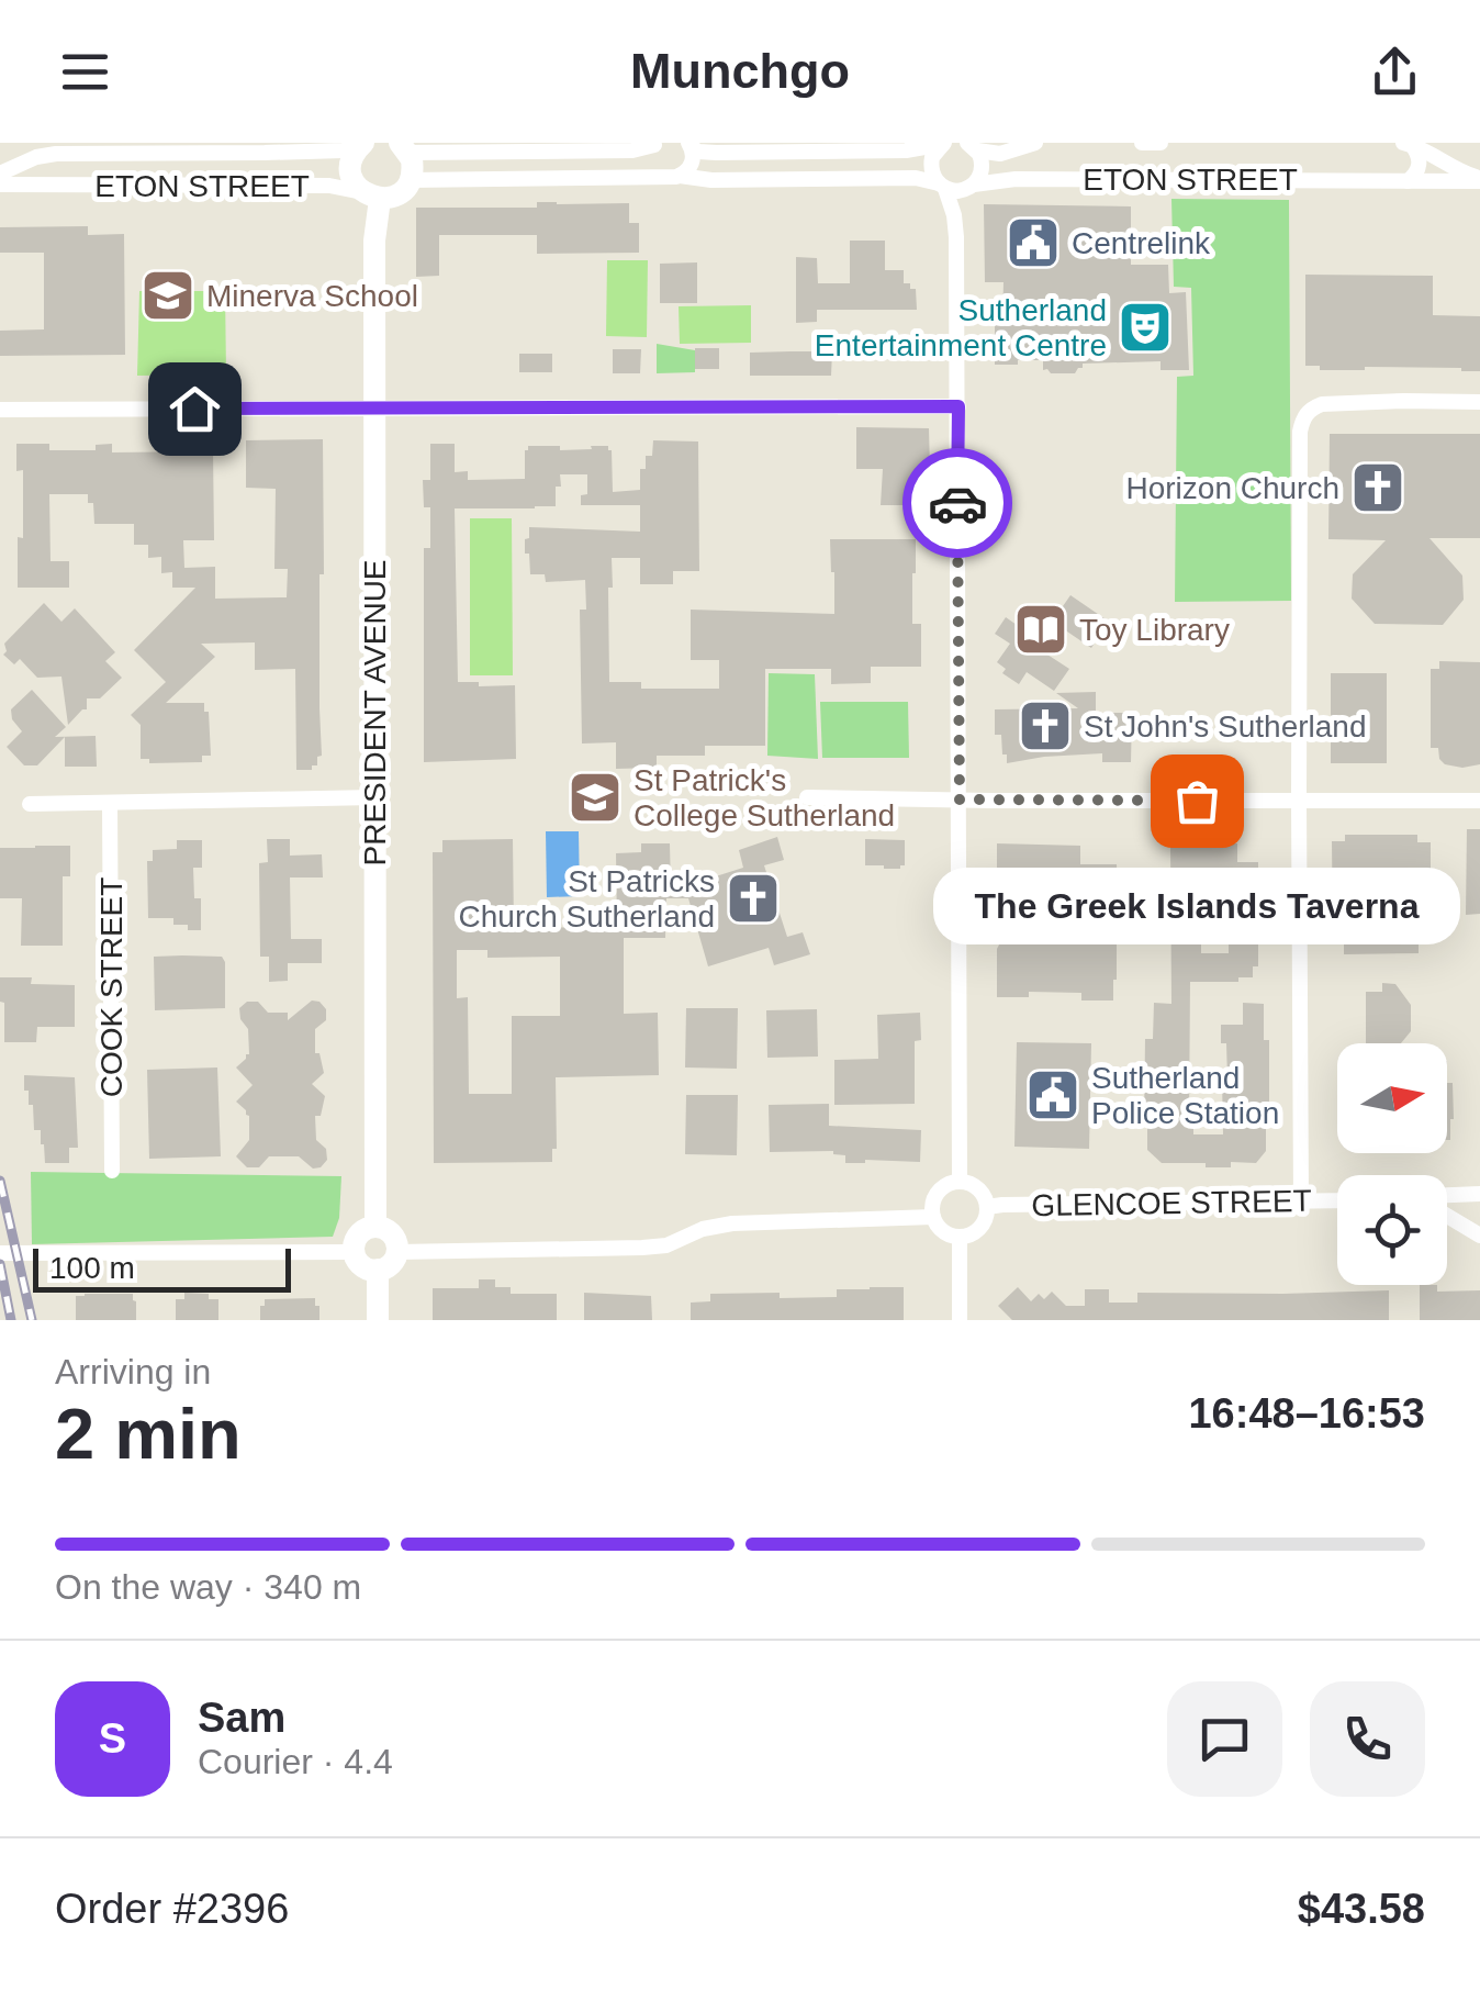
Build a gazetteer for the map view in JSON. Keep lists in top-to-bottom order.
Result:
{
  "streets": {
    "street": [
      "ETON STREET",
      "PRESIDENT AVENUE",
      "COOK STREET",
      "GLENCOE STREET"
    ]
  },
  "crossings": [
    ["ETON STREET", "PRESIDENT AVENUE"]
  ],
  "places": {
    "public building": ["Centrelink", "Sutherland Police Station"],
    "school or university": ["Minerva School", "St Patrick's College Sutherland"],
    "theatre": ["Sutherland Entertainment Centre"],
    "church": ["Horizon Church", "St John's Sutherland", "St Patricks Church Sutherland"],
    "library": ["Toy Library"],
    "other": ["The Greek Islands Taverna"]
  },
  "scale_bar": "100 m",
  "north": "right",
  "page": {
    "header": "Munchgo",
    "bubble": "The Greek Islands Taverna",
    "scale": "100 m",
    "heading": ["2 min", "Arriving in", "16:48–16:53"],
    "panel": [
      "Sam",
      "Courier · 4.4",
      "Order #2396",
      "$43.58"
    ],
    "bar": "On the way · 340 m",
    "round": "S"
  }
}
